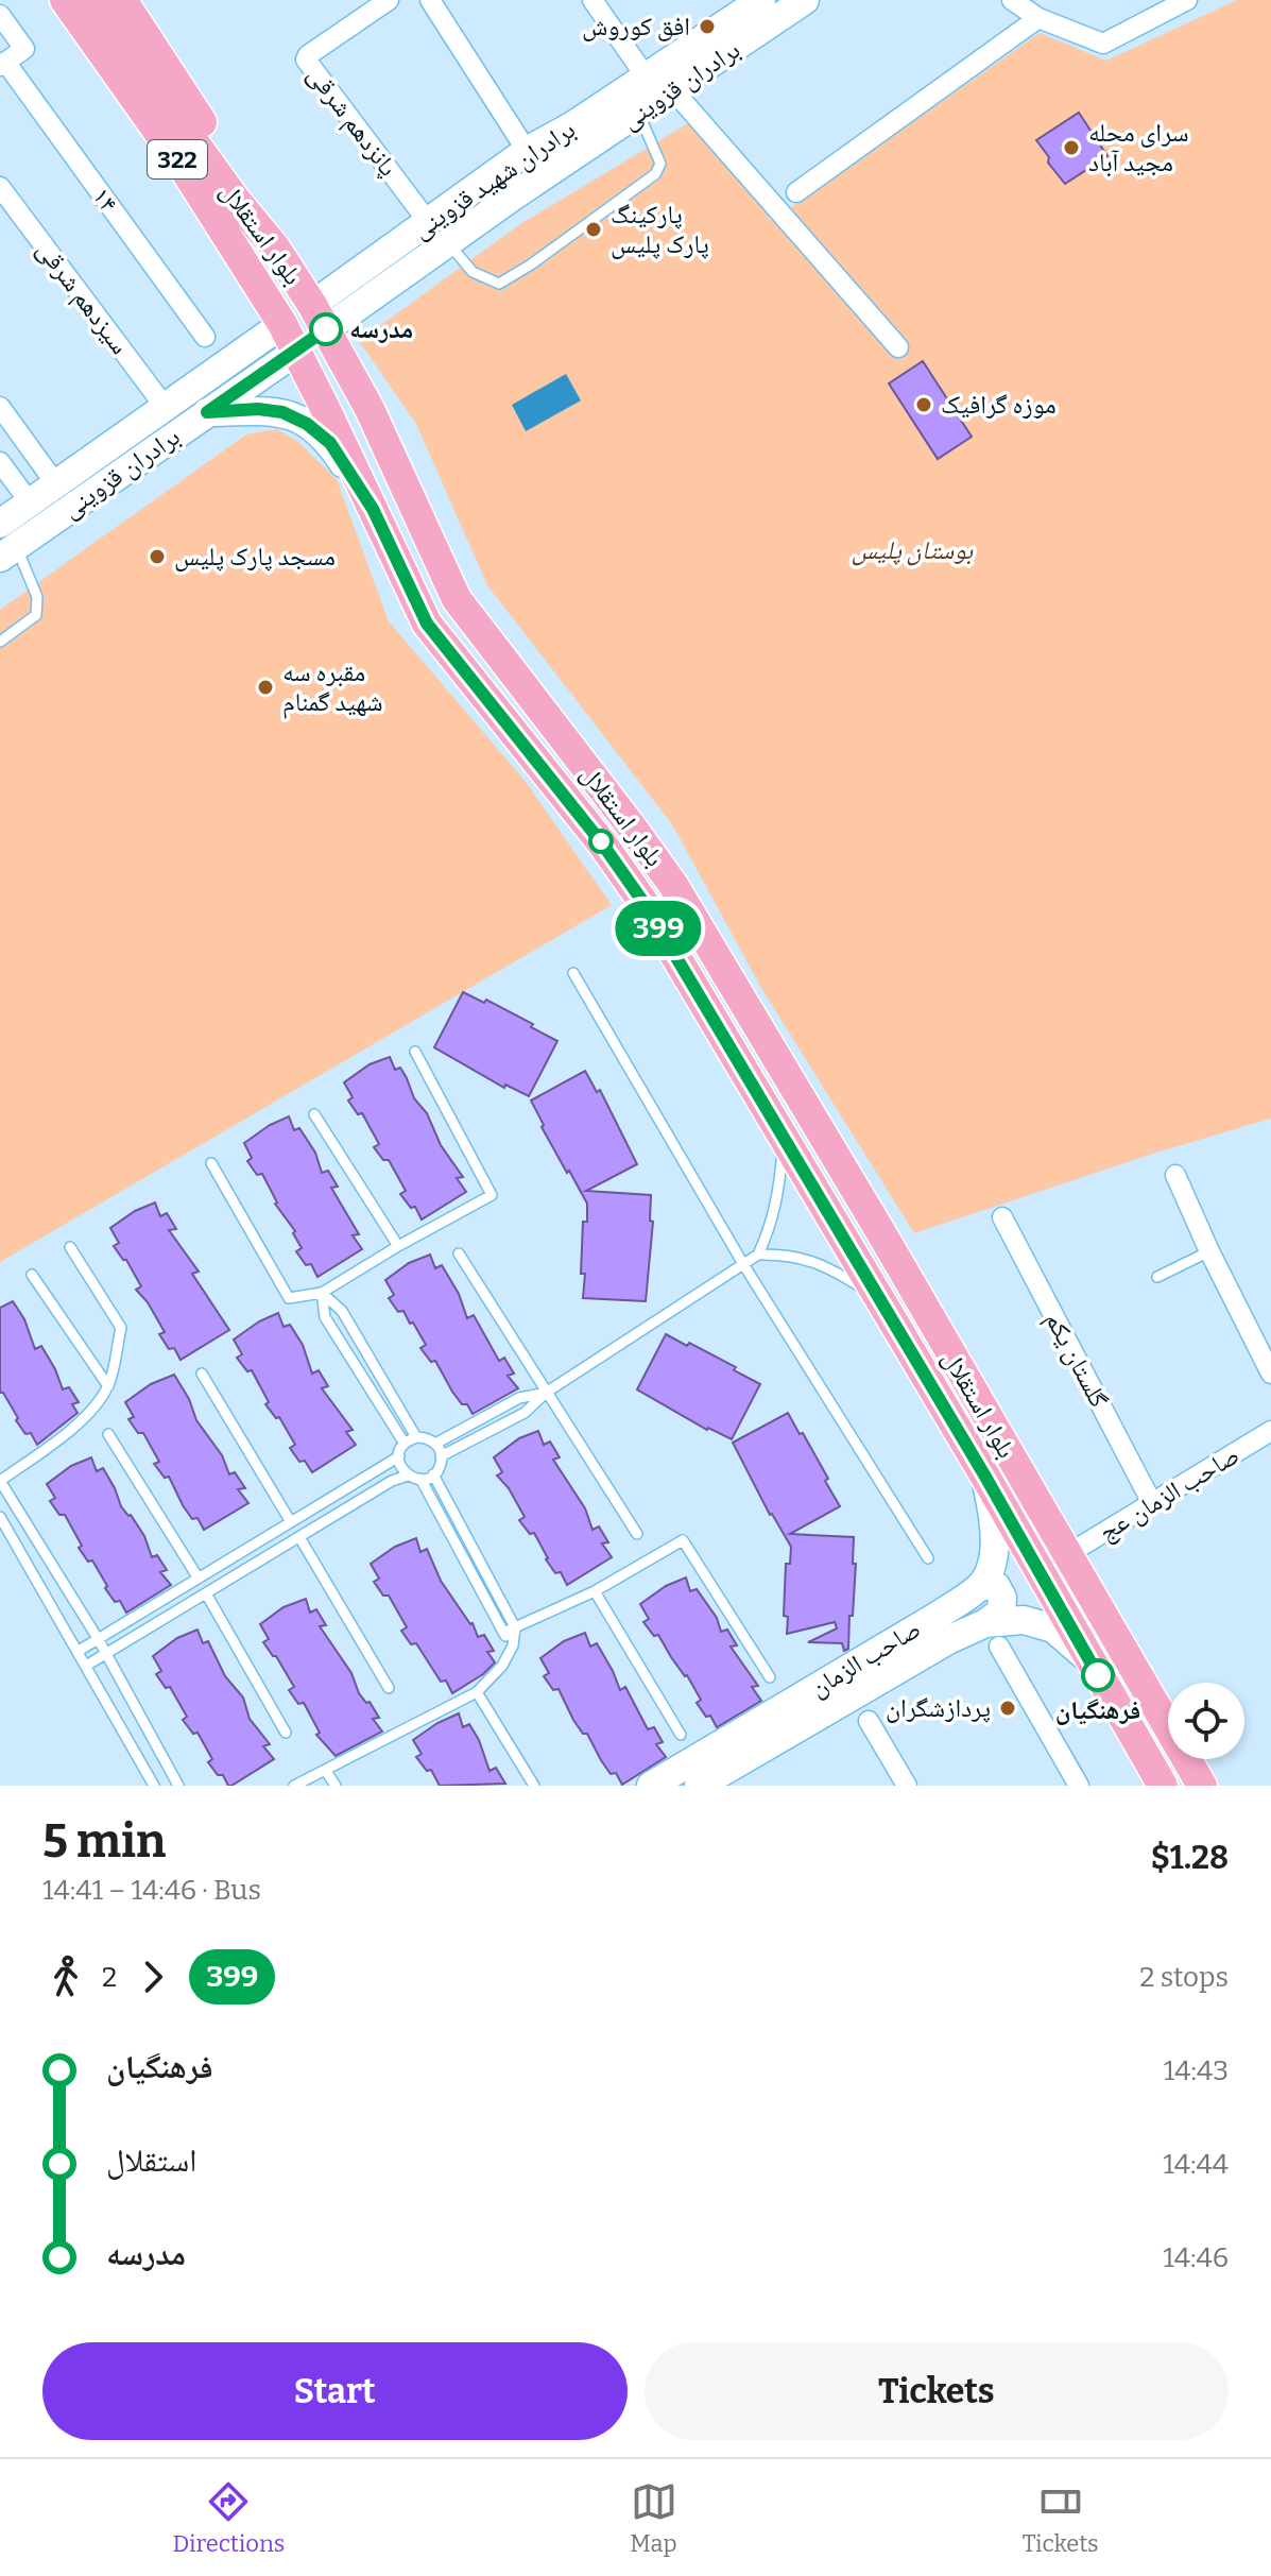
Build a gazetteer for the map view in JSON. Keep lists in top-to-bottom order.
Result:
{
  "streets": {
    "main road": [
      "برادران قزوینی",
      "322",
      "برادران شهید قزوینی",
      "بلوار استقلال",
      "صاحب الزمان"
    ],
    "street": [
      "پانزدهم شرقی",
      "۱۴",
      "سیزدهم شرقی",
      "گلستان یکم",
      "صاحب الزمان عج"
    ]
  },
  "crossings": [
    ["برادران قزوینی", "برادران شهید قزوینی"],
    ["برادران قزوینی", "بلوار استقلال"],
    ["پانزدهم شرقی", "برادران شهید قزوینی"],
    ["برادران شهید قزوینی", "بلوار استقلال"],
    ["بلوار استقلال", "صاحب الزمان عج"],
    ["بلوار استقلال", "صاحب الزمان"],
    ["گلستان یکم", "صاحب الزمان عج"]
  ],
  "parks": ["بوستان پلیس"],
  "places": [
    "افق کوروش",
    "سرای محله مجید آباد",
    "پارکینگ پارک پلیس",
    "مدرسه",
    "موزه گرافیک",
    "مسجد پارک پلیس",
    "مقبره سه شهید گمنام",
    "فرهنگیان",
    "پردازشگران"
  ],
  "lines": ["bus line 399"],
  "page": {
    "on_map": "399",
    "heading": ["5 min", "14:41 – 14:46 · Bus", "$1.28"],
    "legs": ["2", "399", "2 stops"],
    "list": [
      {
        "name": "فرهنگیان",
        "value": "14:43"
      },
      {
        "name": "استقلال",
        "value": "14:44"
      },
      {
        "name": "مدرسه",
        "value": "14:46"
      }
    ],
    "buttons": ["Start", "Tickets"],
    "tabs": ["Directions", "Map", "Tickets"]
  }
}
